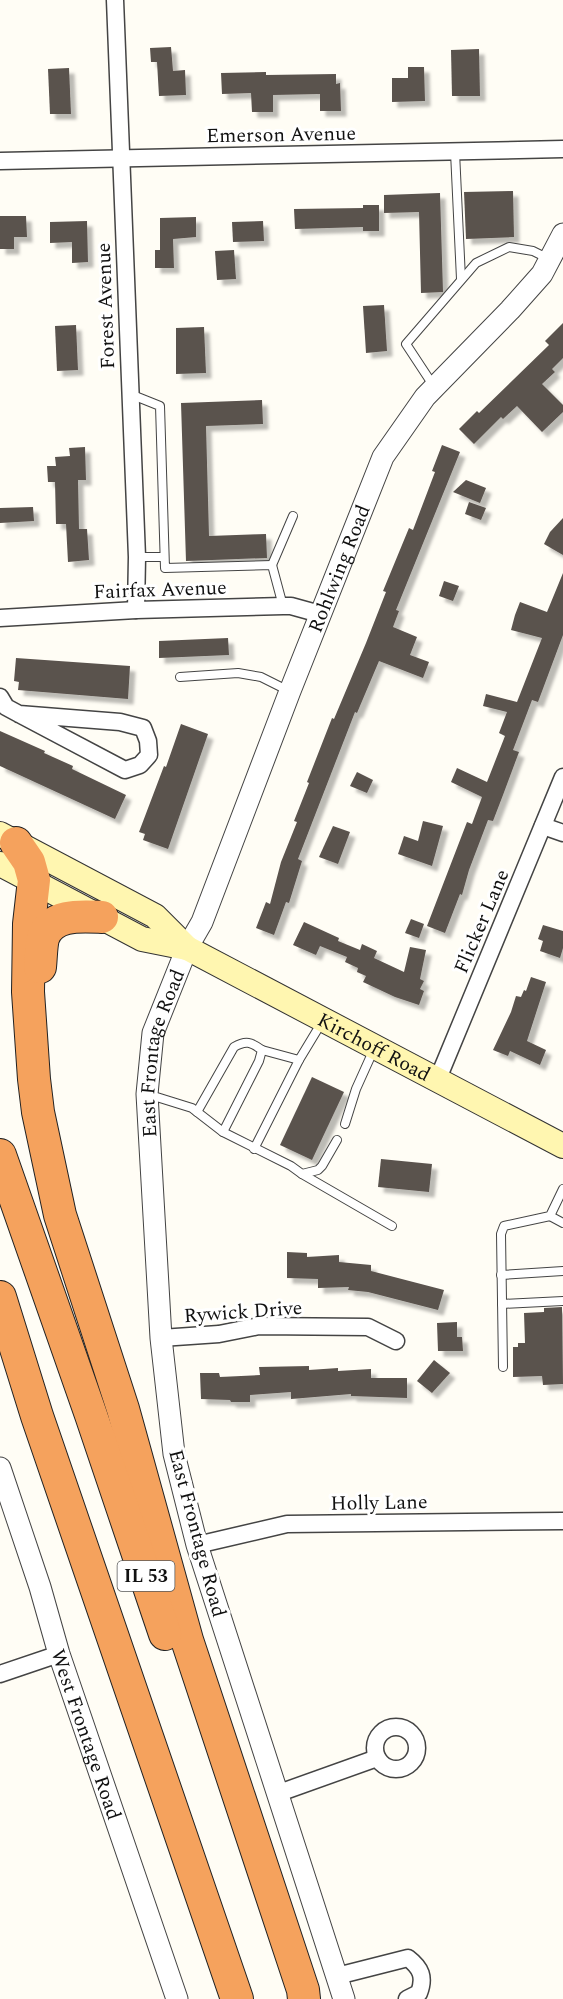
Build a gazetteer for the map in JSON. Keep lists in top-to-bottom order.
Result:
{
  "streets": {
    "highway": ["IL 53"],
    "main road": ["Kirchoff Road"],
    "street": [
      "Emerson Avenue",
      "Forest Avenue",
      "Rohlwing Road",
      "Fairfax Avenue",
      "Flicker Lane",
      "East Frontage Road",
      "Rywick Drive",
      "Holly Lane",
      "West Frontage Road"
    ]
  },
  "crossings": [
    ["Emerson Avenue", "Forest Avenue"],
    ["Forest Avenue", "Fairfax Avenue"],
    ["Rohlwing Road", "Fairfax Avenue"],
    ["Rohlwing Road", "Kirchoff Road"],
    ["Rohlwing Road", "East Frontage Road"],
    ["Flicker Lane", "Kirchoff Road"],
    ["Kirchoff Road", "East Frontage Road"],
    ["East Frontage Road", "Rywick Drive"],
    ["East Frontage Road", "Holly Lane"]
  ]
}
